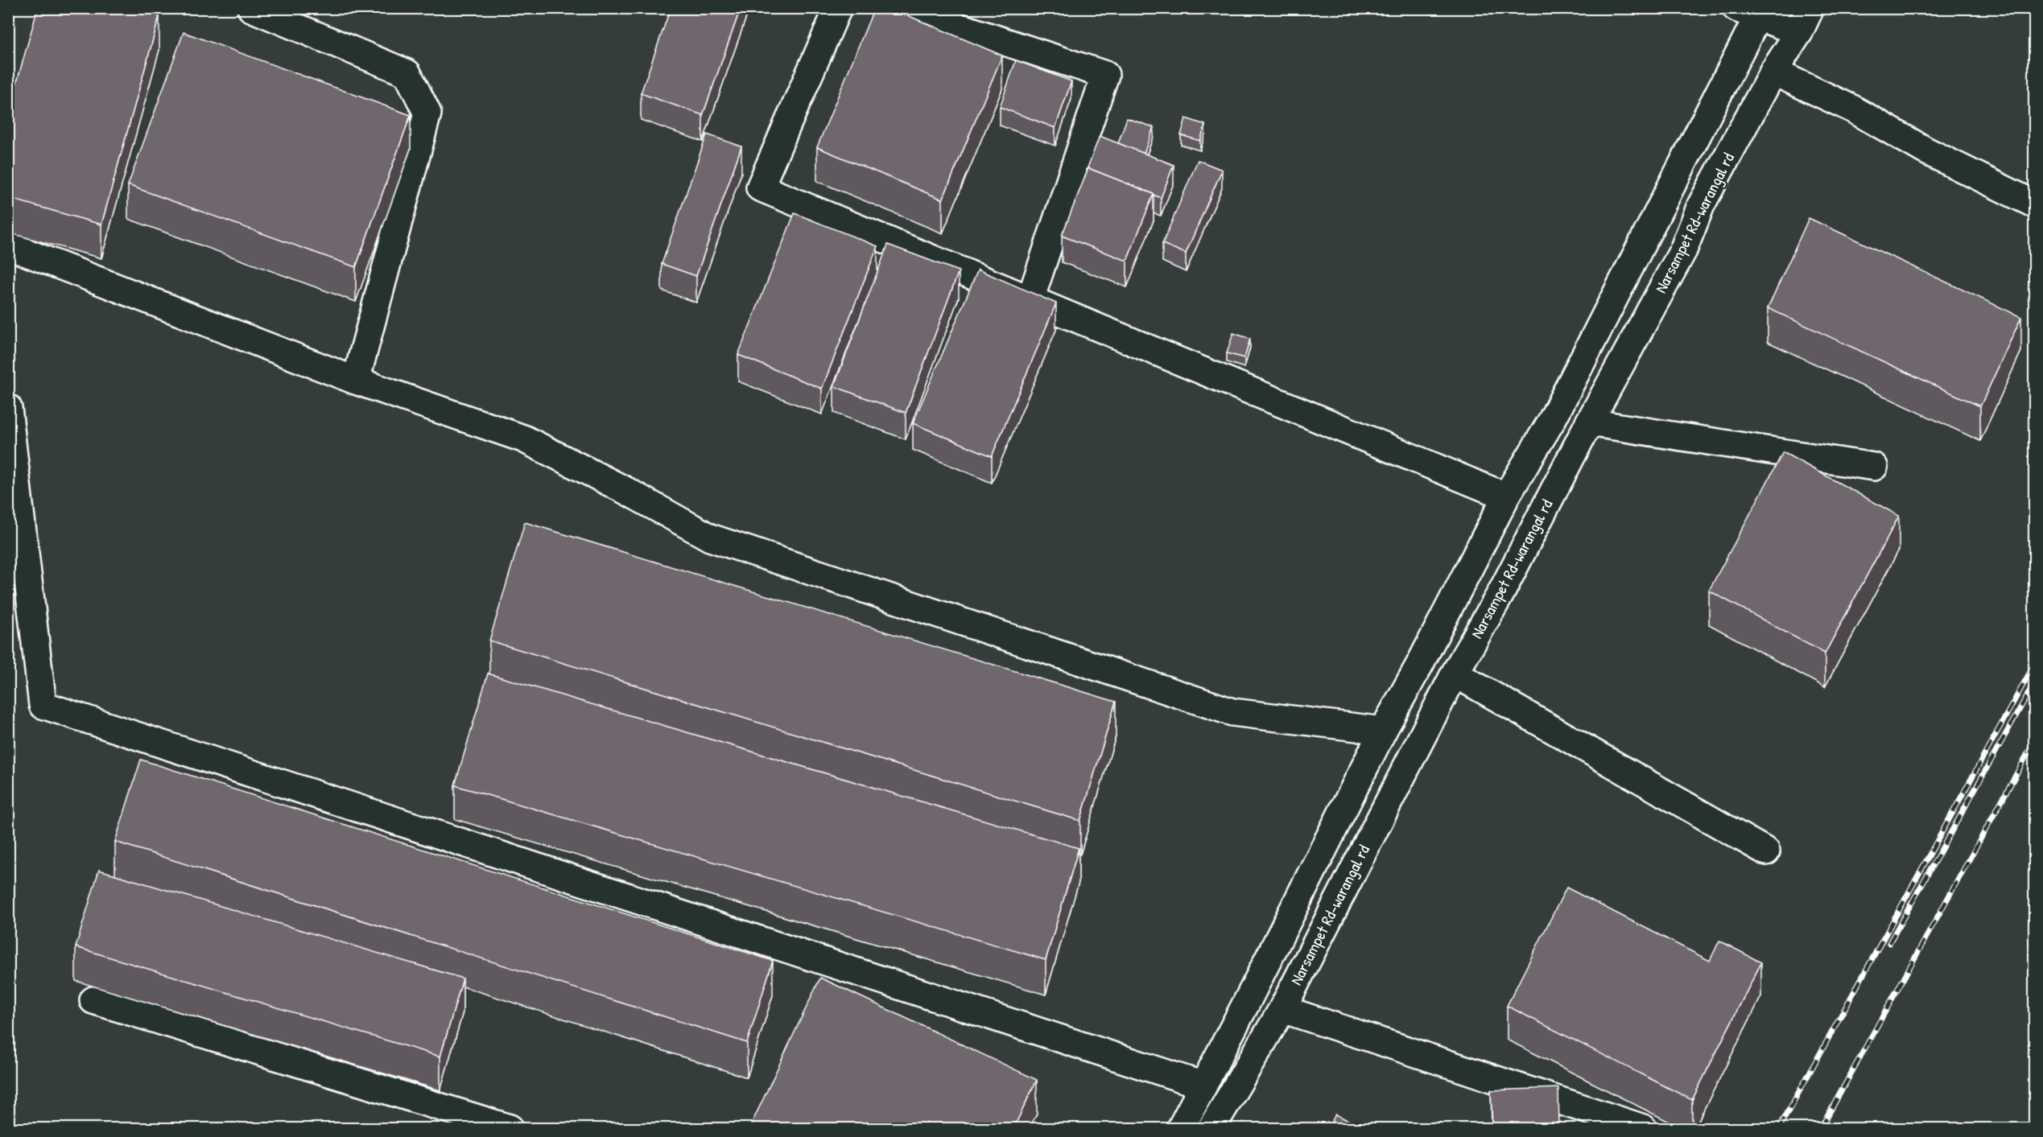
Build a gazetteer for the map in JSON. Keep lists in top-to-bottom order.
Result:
{
  "streets": {
    "street": ["Narsampet Rd-warangal rd"]
  }
}
